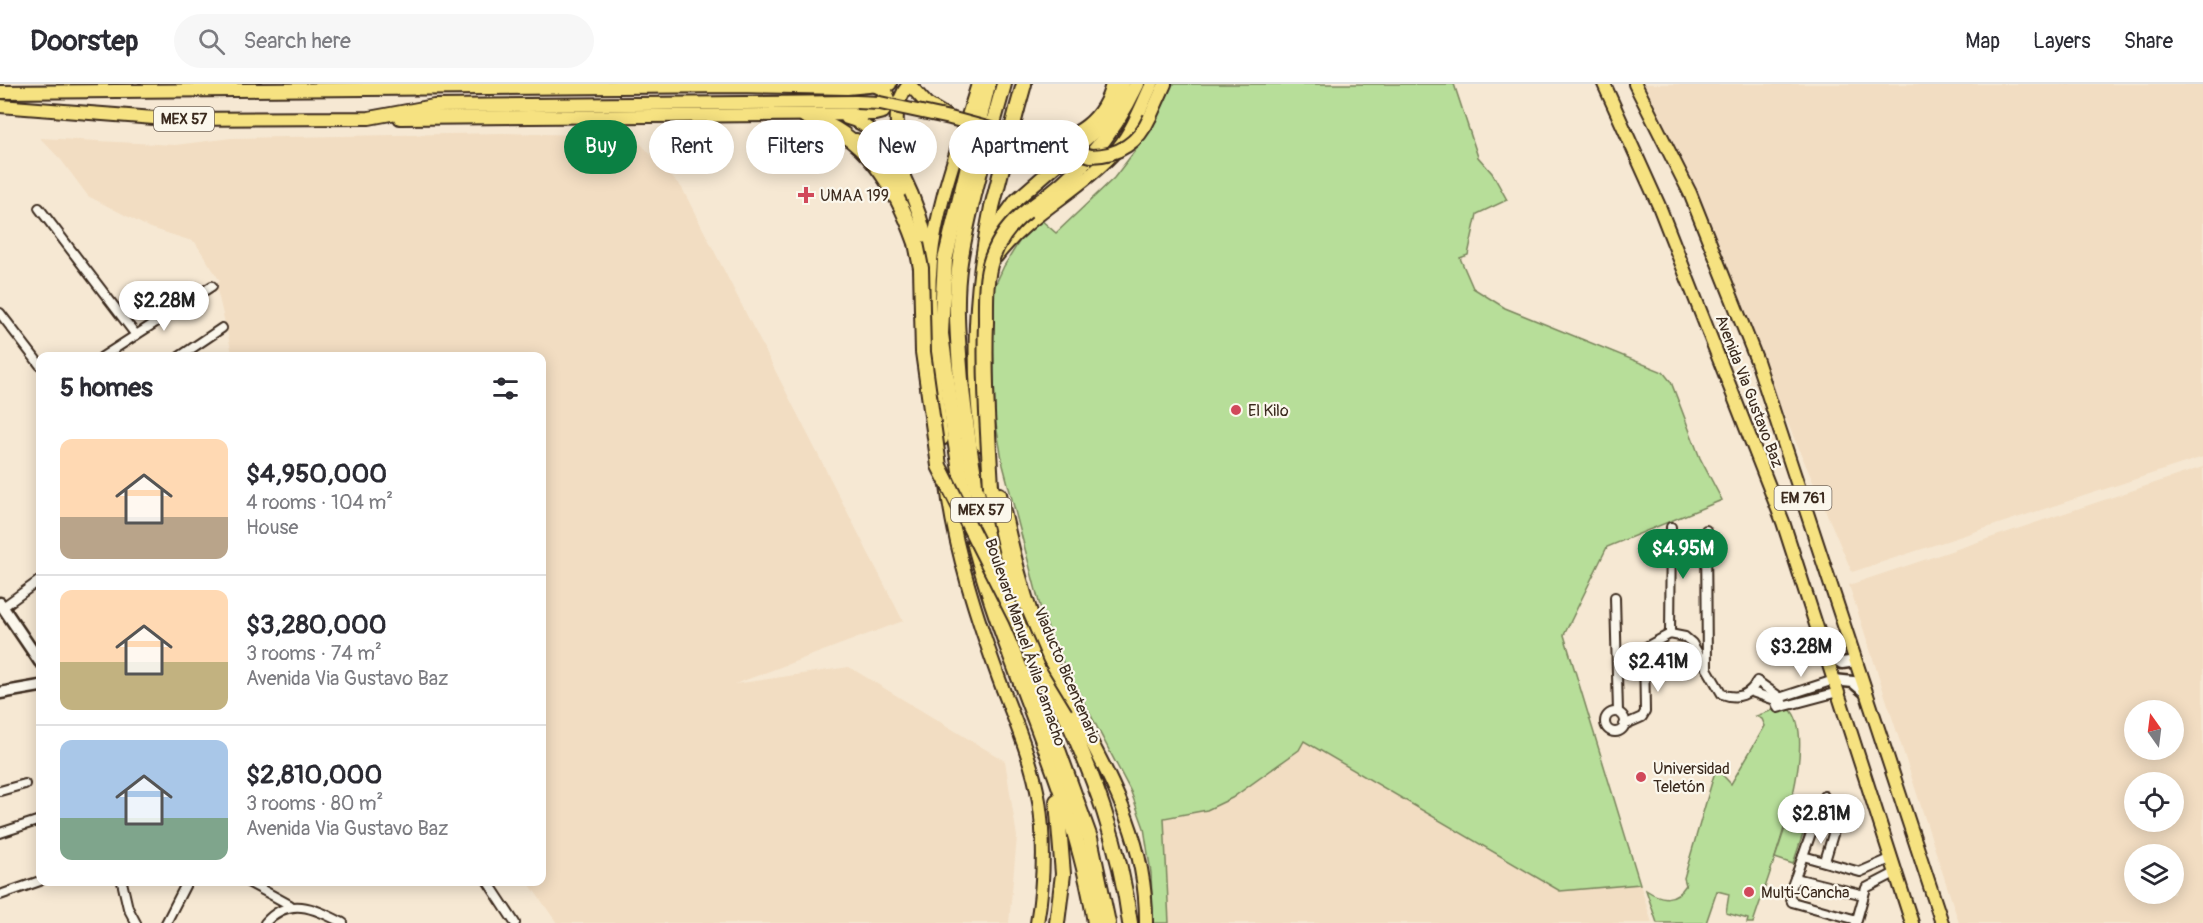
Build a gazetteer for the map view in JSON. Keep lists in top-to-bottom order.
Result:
{
  "streets": {
    "highway": ["MEX 57", "Boulevard Manuel Ávila Camacho", "Viaducto Bicentenario"],
    "main road": ["Avenida Via Gustavo Baz", "EM 761"]
  },
  "crossings": [
    ["MEX 57", "Boulevard Manuel Ávila Camacho"]
  ],
  "places": {
    "health": ["UMAA 199"],
    "other": ["El Kilo", "Universidad Teletón", "Multi-Cancha"]
  },
  "north": "top",
  "page": {
    "header": "Doorstep",
    "search": "Search here",
    "nav": ["Map", "Layers", "Share"],
    "chip": [
      "Buy",
      "Rent",
      "Filters",
      "New",
      "Apartment"
    ],
    "price": [
      "$2.28M",
      "$4.95M",
      "$3.28M",
      "$2.41M",
      "$2.81M"
    ],
    "heading": "5 homes",
    "list": [
      {
        "name": "$4,950,000",
        "note": "4 rooms · 104 m² · House"
      },
      {
        "name": "$3,280,000",
        "note": "3 rooms · 74 m² · Avenida Via Gustavo Baz"
      },
      {
        "name": "$2,810,000",
        "note": "3 rooms · 80 m² · Avenida Via Gustavo Baz"
      }
    ]
  }
}
